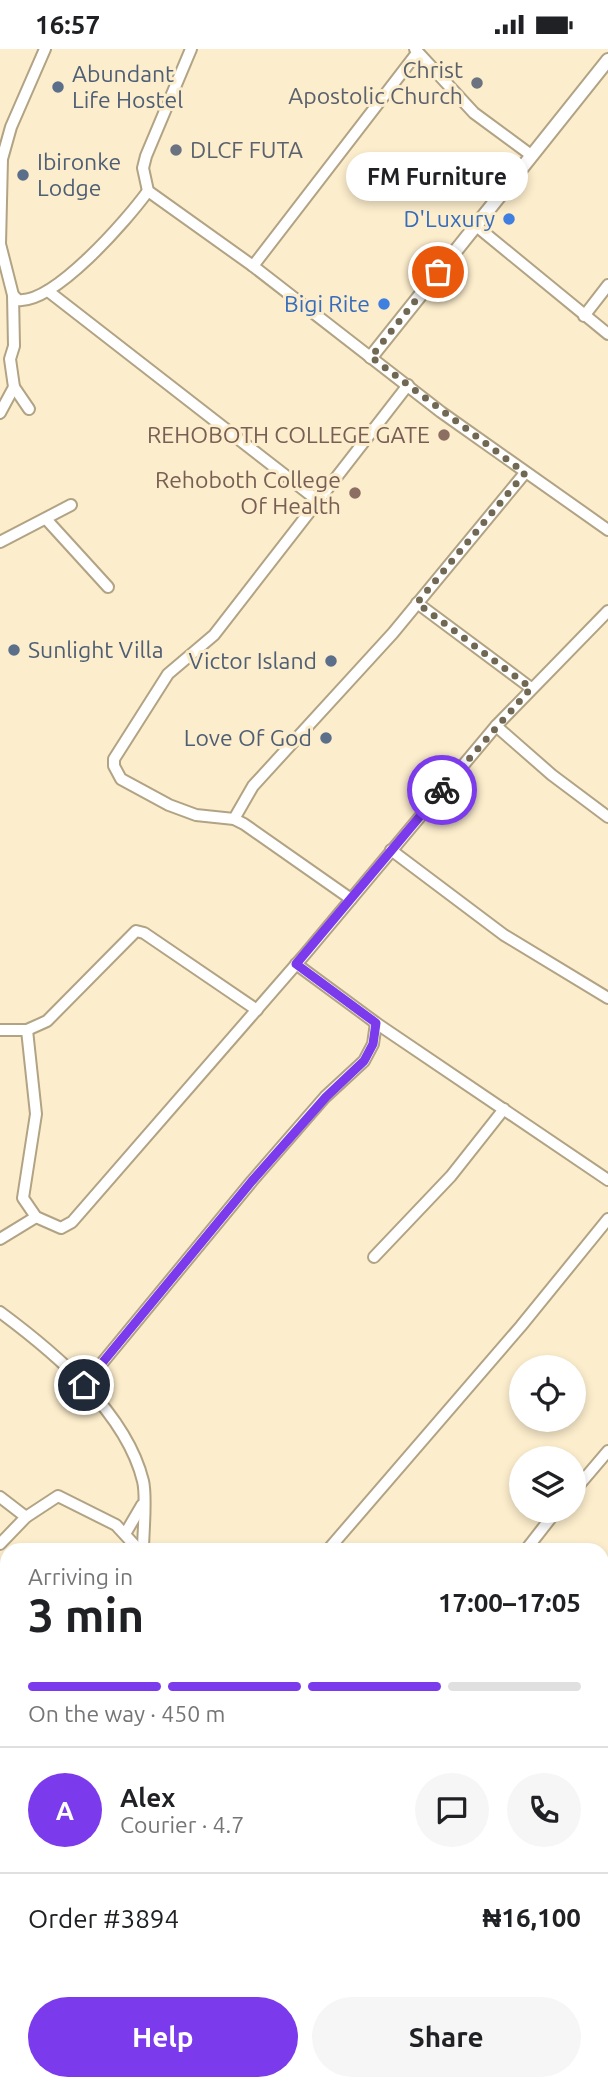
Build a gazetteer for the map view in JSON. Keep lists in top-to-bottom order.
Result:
{
  "places": [
    "Christ Apostolic Church",
    "Abundant Life Hostel",
    "DLCF FUTA",
    "Ibironke Lodge",
    "D'Luxury",
    "FM Furniture",
    "Bigi Rite",
    "REHOBOTH COLLEGE GATE",
    "Rehoboth College Of Health",
    "Sunlight Villa",
    "Victor Island",
    "Love Of God"
  ],
  "page": {
    "status": "16:57",
    "bubble": "FM Furniture",
    "heading": ["3 min", "Arriving in", "17:00–17:05"],
    "panel": [
      "Alex",
      "Courier · 4.7",
      "Order #3894",
      "₦16,100"
    ],
    "bar": "On the way · 450 m",
    "round": "A",
    "buttons": ["Help", "Share"]
  }
}
